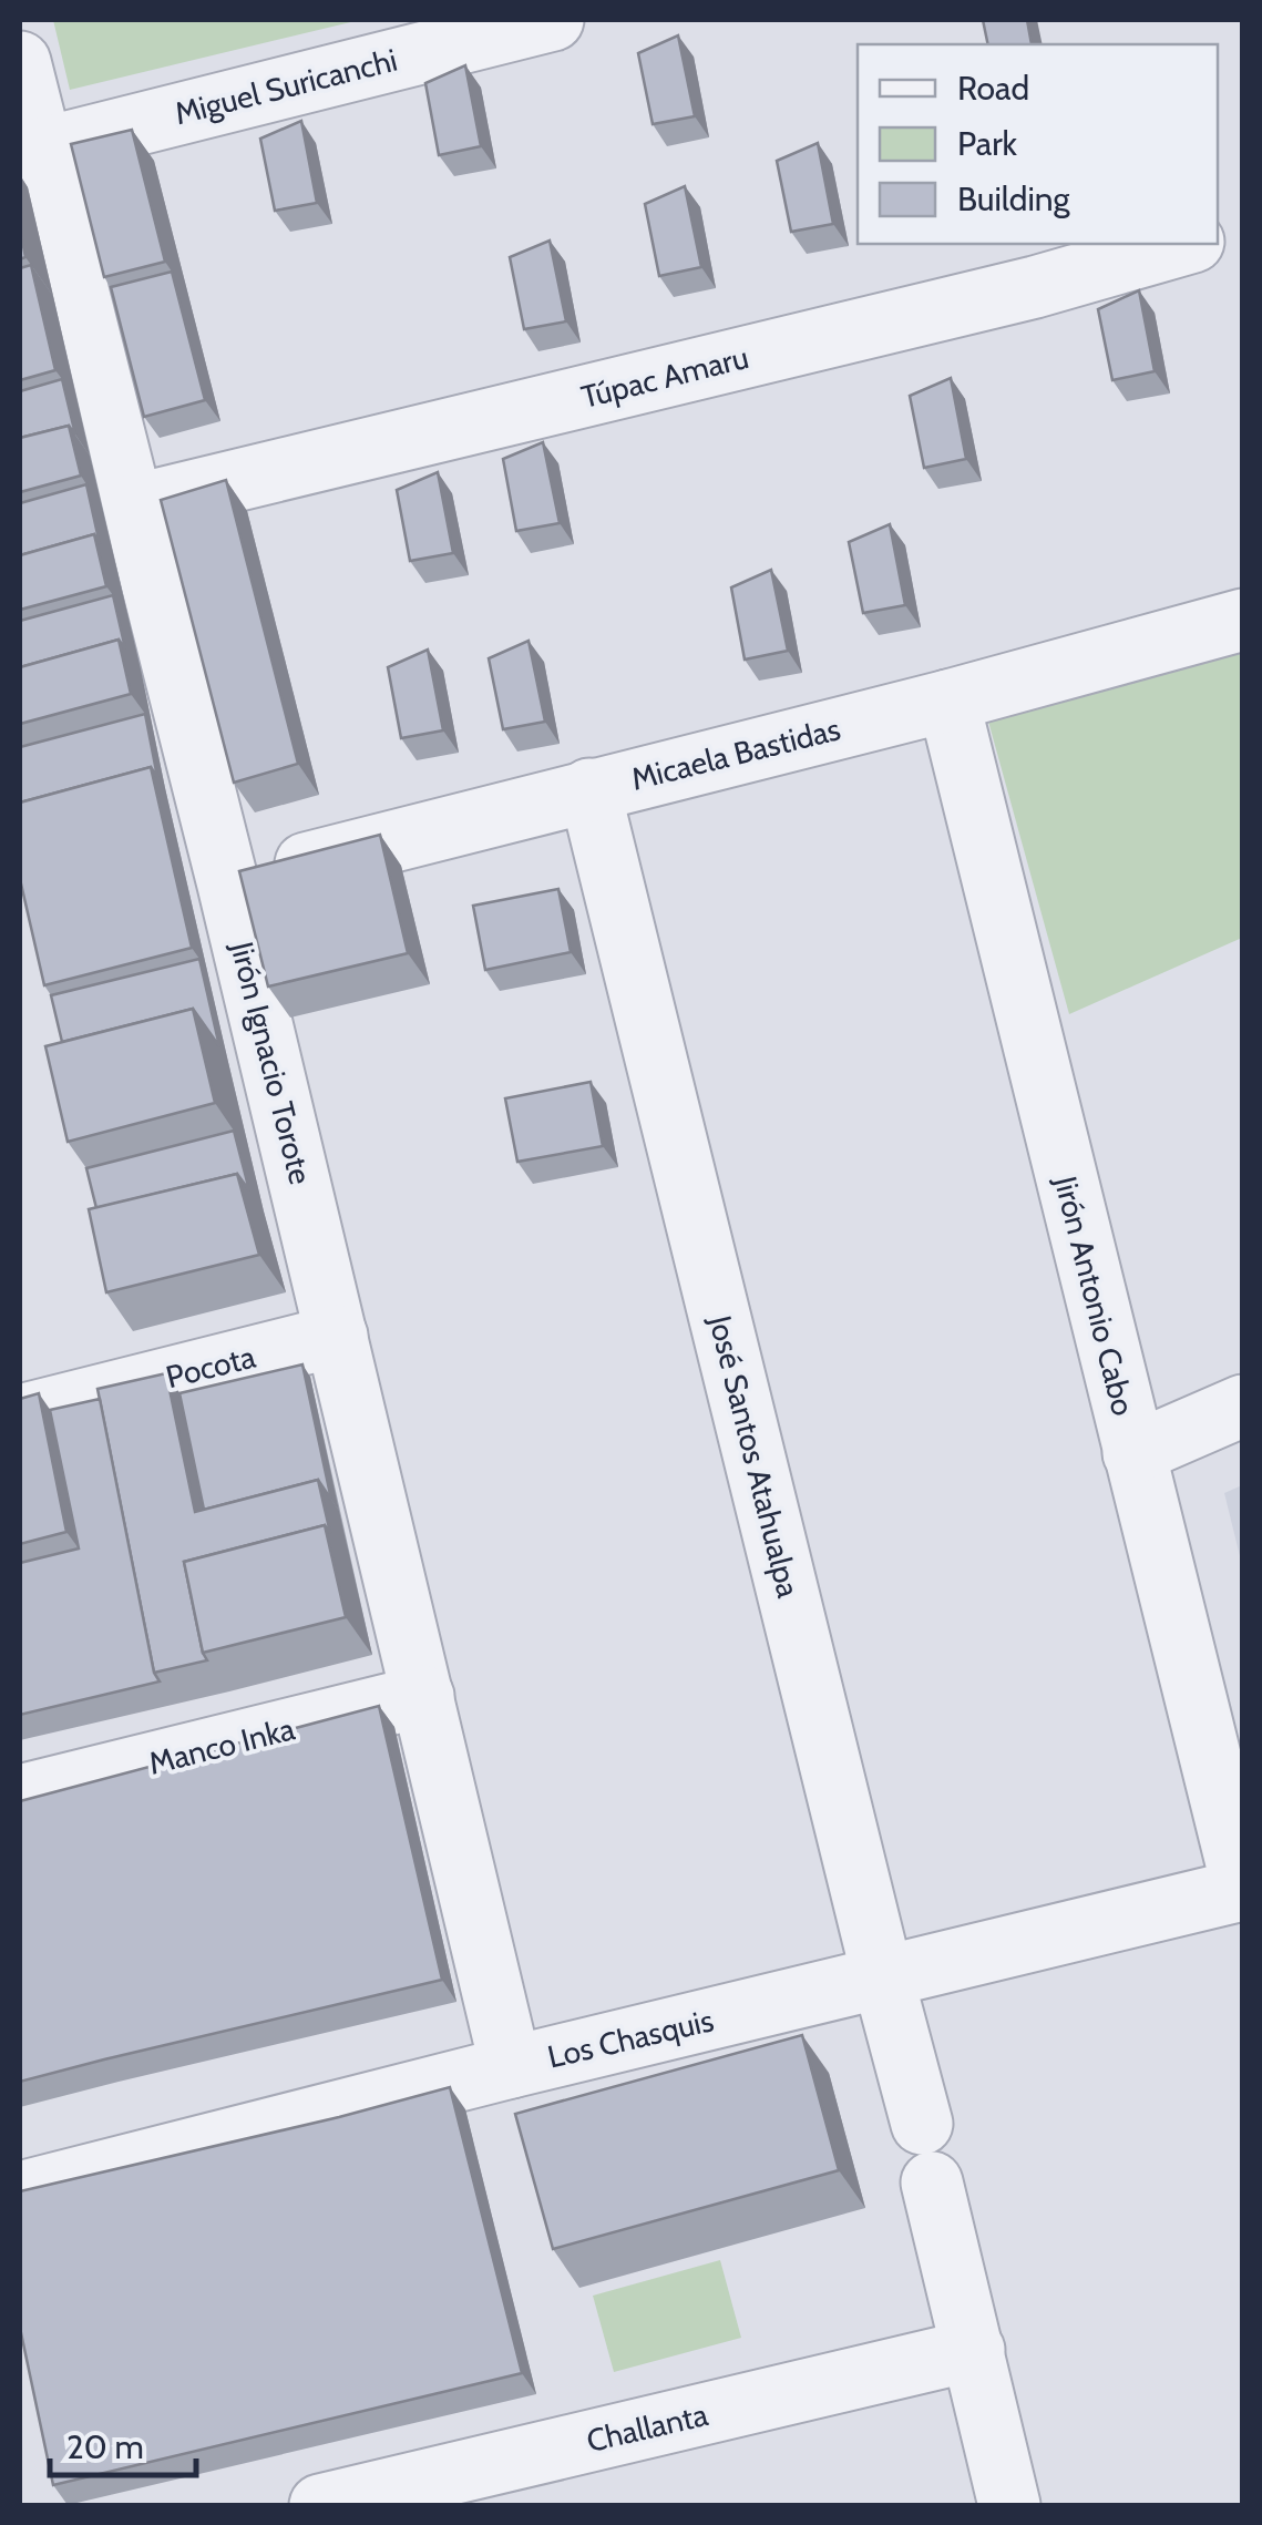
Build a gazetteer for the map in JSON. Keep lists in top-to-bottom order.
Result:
{
  "streets": {
    "street": [
      "Miguel Suricanchi",
      "Túpac Amaru",
      "Micaela Bastidas",
      "Jirón Ignacio Torote",
      "Jirón Antonio Cabo",
      "Pocota",
      "José Santos Atahualpa",
      "Manco Inka",
      "Los Chasquis",
      "Challanta"
    ]
  },
  "crossings": [
    ["Miguel Suricanchi", "Jirón Ignacio Torote"],
    ["Túpac Amaru", "Jirón Ignacio Torote"],
    ["Micaela Bastidas", "Jirón Ignacio Torote"],
    ["Micaela Bastidas", "Jirón Antonio Cabo"],
    ["Micaela Bastidas", "José Santos Atahualpa"],
    ["Jirón Ignacio Torote", "Pocota"],
    ["Jirón Ignacio Torote", "Manco Inka"],
    ["Jirón Ignacio Torote", "Los Chasquis"],
    ["Jirón Antonio Cabo", "Los Chasquis"],
    ["José Santos Atahualpa", "Los Chasquis"]
  ],
  "legend": ["Road", "Park", "Building"],
  "scale_bar": "20 m"
}
